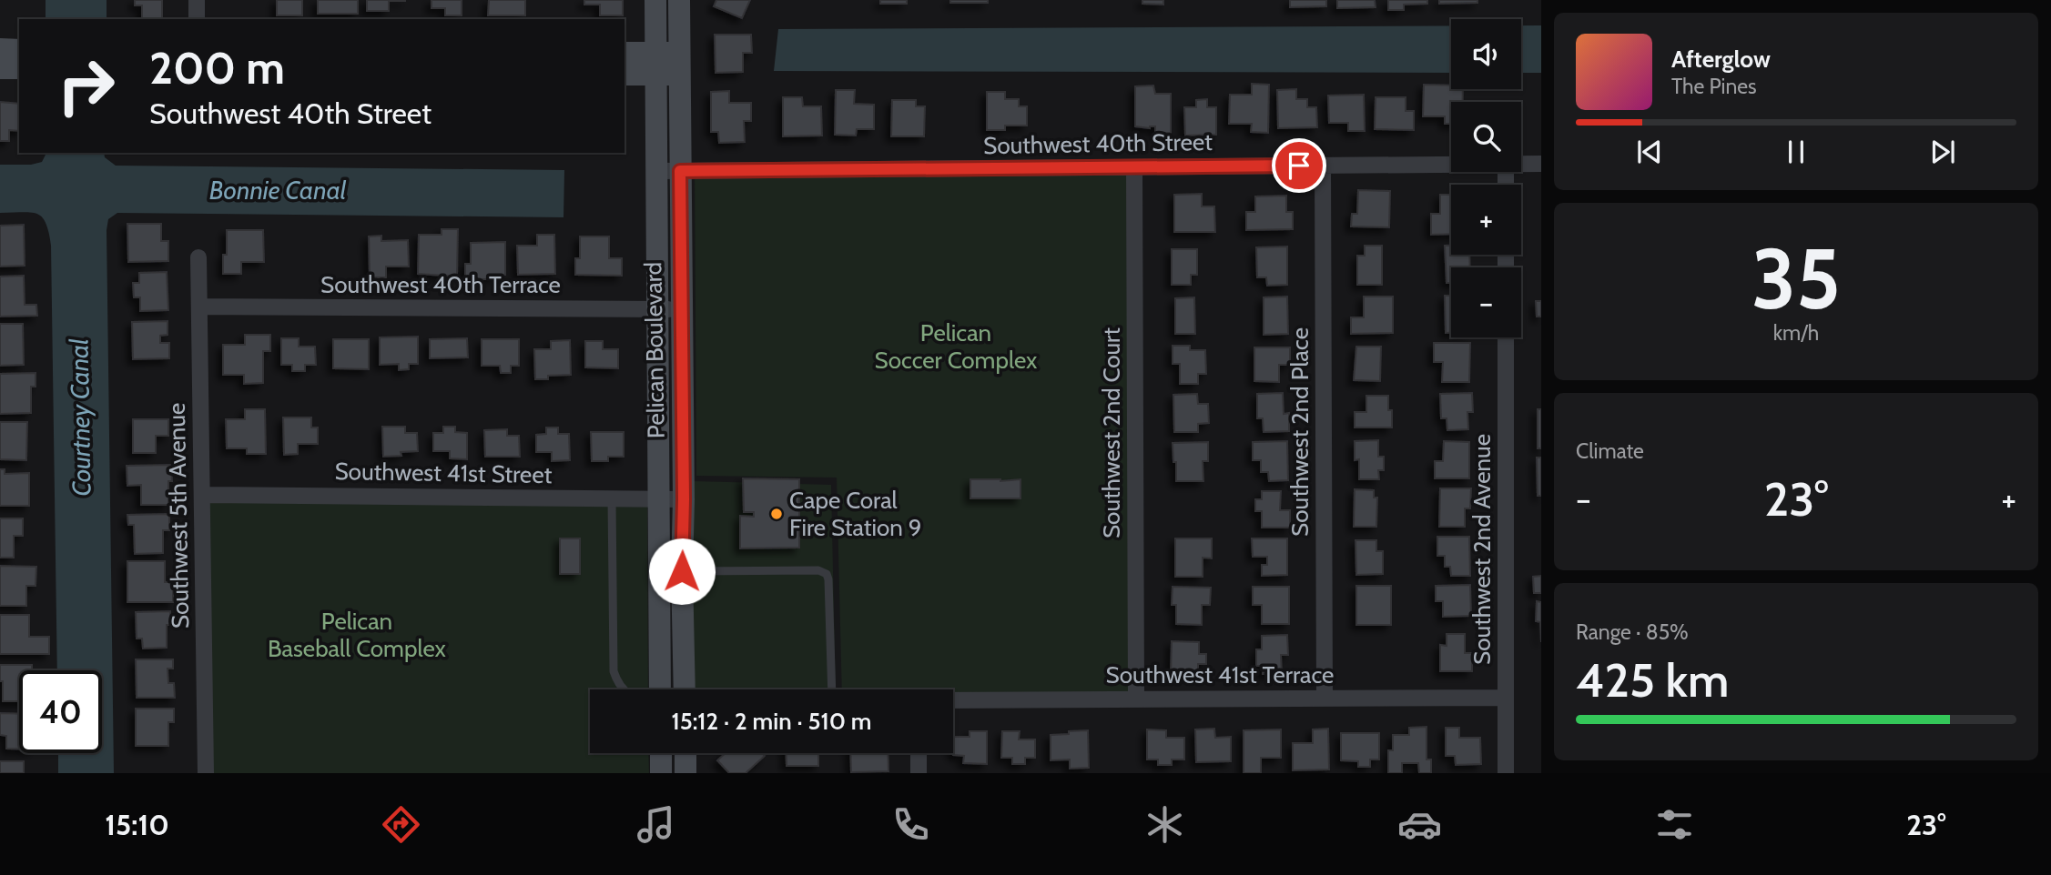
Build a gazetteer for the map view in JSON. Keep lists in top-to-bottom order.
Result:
{
  "streets": {
    "street": [
      "Southwest 40th Street",
      "Southwest 40th Terrace",
      "Pelican Boulevard",
      "Southwest 2nd Place",
      "Southwest 2nd Court",
      "Southwest 41st Street",
      "Southwest 5th Avenue",
      "Southwest 2nd Avenue",
      "Southwest 41st Terrace"
    ]
  },
  "crossings": [
    ["Southwest 40th Street", "Pelican Boulevard"],
    ["Southwest 40th Street", "Southwest 2nd Place"],
    ["Southwest 40th Street", "Southwest 2nd Court"],
    ["Southwest 40th Terrace", "Pelican Boulevard"],
    ["Southwest 40th Terrace", "Southwest 5th Avenue"],
    ["Pelican Boulevard", "Southwest 41st Street"],
    ["Southwest 2nd Place", "Southwest 41st Terrace"],
    ["Southwest 2nd Court", "Southwest 41st Terrace"],
    ["Southwest 41st Street", "Southwest 5th Avenue"],
    ["Southwest 2nd Avenue", "Southwest 41st Terrace"]
  ],
  "water": ["Bonnie Canal", "Courtney Canal"],
  "parks": ["Pelican Soccer Complex", "Pelican Baseball Complex"],
  "places": ["Cape Coral Fire Station 9"],
  "page": {
    "map_buttons": ["+", "−"],
    "turn": ["200 m", "Southwest 40th Street"],
    "song": ["Afterglow", "The Pines"],
    "tile": [
      ["35", "km/h"],
      "Climate",
      ["Range · 85%", "425 km"]
    ],
    "heat": ["−", "23°", "+"],
    "limit": "40",
    "trip": "15:12 · 2 min · 510 m",
    "tabs": ["15:10", "23°"]
  }
}
